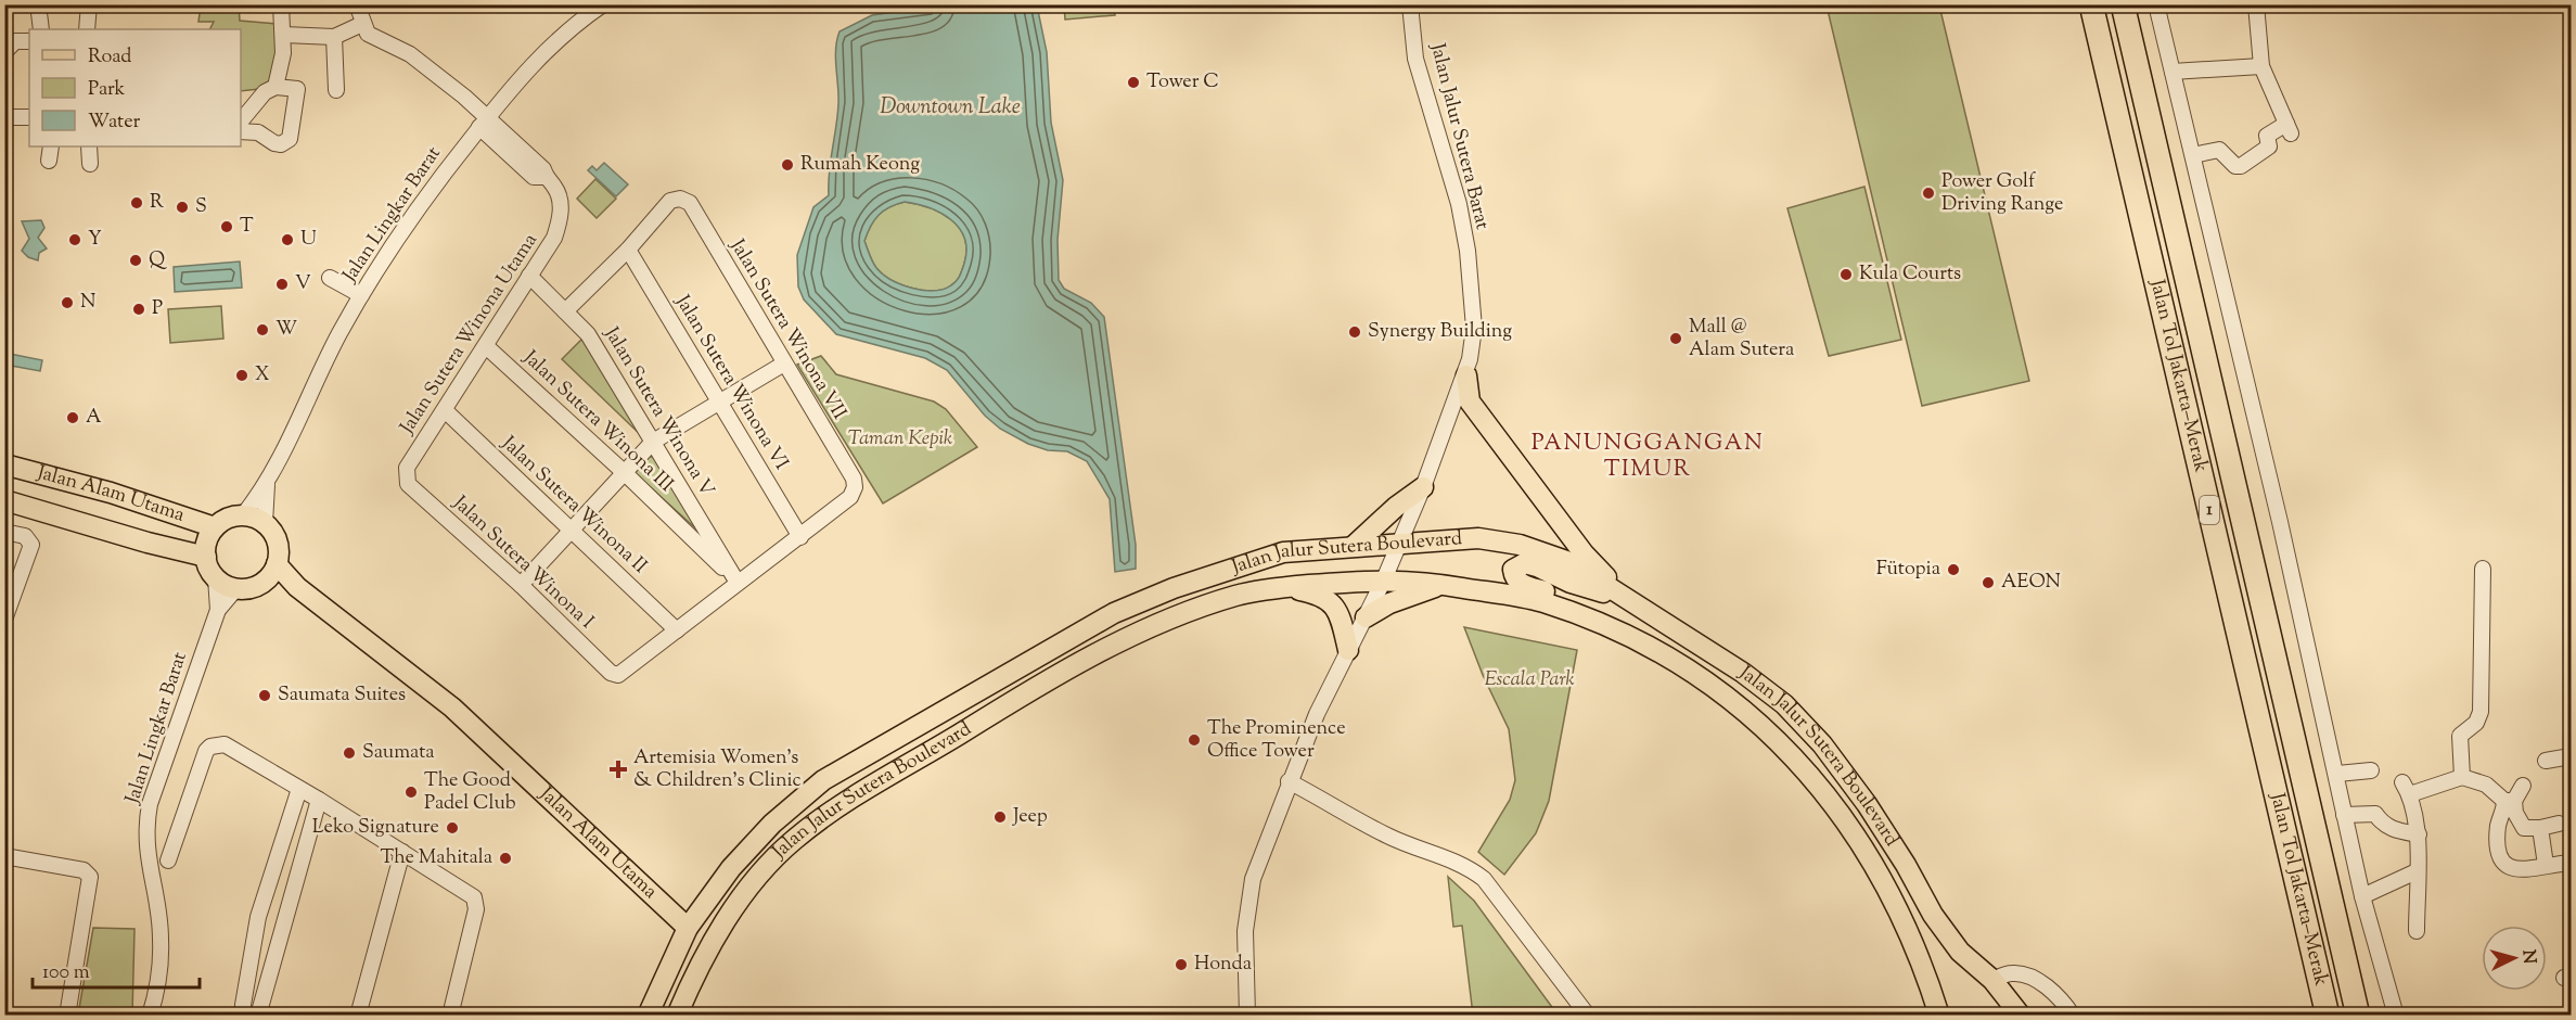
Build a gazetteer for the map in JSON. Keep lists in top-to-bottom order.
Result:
{
  "streets": {
    "highway": ["Jalan Tol Jakarta–Merak", "1"],
    "main road": ["Jalan Alam Utama", "Jalan Jalur Sutera Boulevard"],
    "street": [
      "Jalan Jalur Sutera Barat",
      "Jalan Lingkar Barat",
      "Jalan Sutera Winona VII",
      "Jalan Sutera Winona Utama",
      "Jalan Sutera Winona VI",
      "Jalan Sutera Winona V",
      "Jalan Sutera Winona III",
      "Jalan Sutera Winona II",
      "Jalan Sutera Winona I"
    ]
  },
  "crossings": [
    ["Jalan Jalur Sutera Barat", "Jalan Jalur Sutera Boulevard"],
    ["Jalan Lingkar Barat", "Jalan Sutera Winona Utama"],
    ["Jalan Lingkar Barat", "Jalan Alam Utama"],
    ["Jalan Sutera Winona VII", "Jalan Sutera Winona VI"],
    ["Jalan Sutera Winona Utama", "Jalan Sutera Winona V"],
    ["Jalan Sutera Winona Utama", "Jalan Sutera Winona III"],
    ["Jalan Sutera Winona Utama", "Jalan Sutera Winona II"],
    ["Jalan Sutera Winona Utama", "Jalan Sutera Winona I"],
    ["Jalan Sutera Winona V", "Jalan Sutera Winona III"],
    ["Jalan Alam Utama", "Jalan Jalur Sutera Boulevard"],
    ["Jalan Sutera Winona II", "Jalan Sutera Winona I"]
  ],
  "districts": ["PANUNGGANGAN TIMUR"],
  "water": ["Downtown Lake"],
  "parks": ["Taman Kepik", "Escala Park"],
  "places": {
    "other": [
      "Tower C",
      "Rumah Keong",
      "Power Golf Driving Range",
      "R",
      "S",
      "T",
      "Y",
      "U",
      "Q",
      "Kula Courts",
      "V",
      "N",
      "P",
      "W",
      "Synergy Building",
      "Mall @ Alam Sutera",
      "X",
      "A",
      "Fütopia",
      "AEON",
      "Saumata Suites",
      "The Prominence Office Tower",
      "Saumata",
      "The Good Padel Club",
      "Jeep",
      "Leko Signature",
      "The Mahitala",
      "Honda"
    ],
    "health": ["Artemisia Women's & Children's Clinic"]
  },
  "legend": ["Road", "Park", "Water"],
  "scale_bar": "100 m",
  "north": "right"
}
